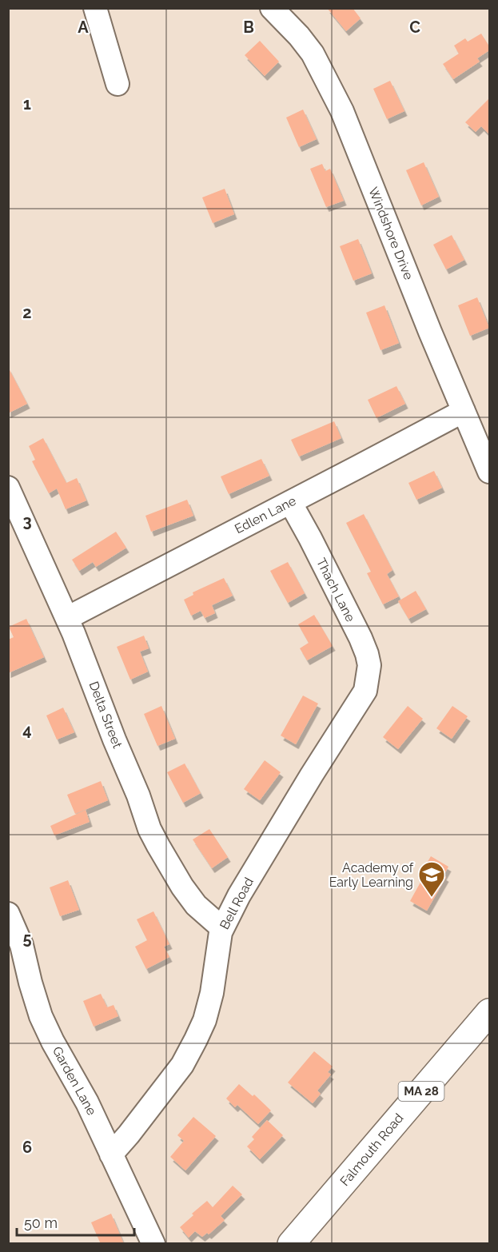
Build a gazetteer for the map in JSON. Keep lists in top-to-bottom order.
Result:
{
  "streets": {
    "main road": ["MA 28", "Falmouth Road"],
    "street": [
      "Windshore Drive",
      "Edlen Lane",
      "Thach Lane",
      "Delta Street",
      "Bell Road",
      "Garden Lane"
    ]
  },
  "crossings": [
    ["Windshore Drive", "Edlen Lane"],
    ["Edlen Lane", "Thach Lane"],
    ["Edlen Lane", "Delta Street"],
    ["Thach Lane", "Bell Road"],
    ["Delta Street", "Bell Road"],
    ["Bell Road", "Garden Lane"]
  ],
  "places": {
    "school or university": ["Academy of Early Learning"]
  },
  "scale_bar": "50 m",
  "grid": {
    "columns": ["A", "B", "C"],
    "rows": [
      "1",
      "2",
      "3",
      "4",
      "5",
      "6"
    ]
  }
}
